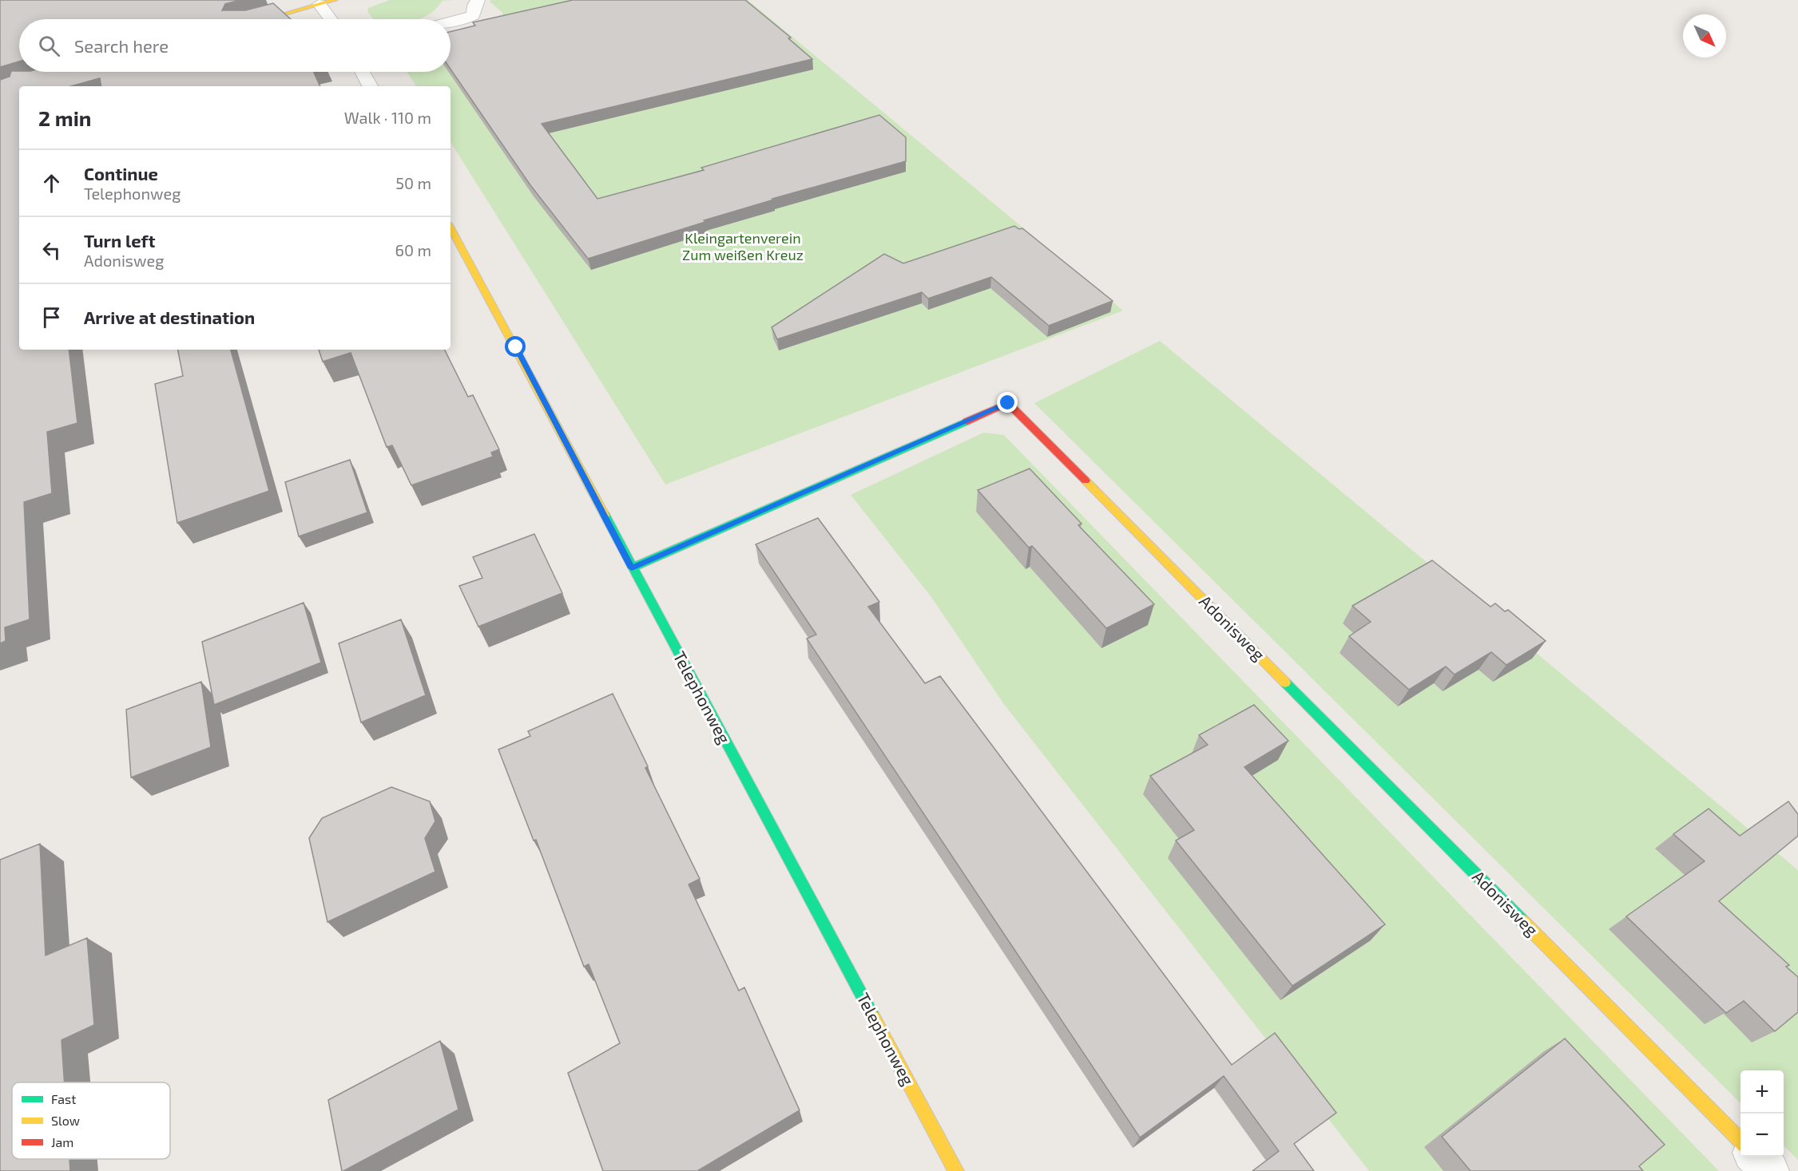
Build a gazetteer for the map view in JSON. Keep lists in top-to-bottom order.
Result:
{
  "streets": {
    "street": ["Adonisweg", "Telephonweg"]
  },
  "crossings": [
    ["Adonisweg", "Telephonweg"]
  ],
  "parks": ["Kleingartenverein Zum weißen Kreuz"],
  "legend": ["Fast", "Slow", "Jam"],
  "north": "bottom right",
  "page": {
    "search": "Search here",
    "heading": ["2 min", "Walk · 110 m"],
    "list": [
      ["Continue", "Telephonweg", "50 m"],
      ["Turn left", "Adonisweg", "60 m"],
      "Arrive at destination"
    ],
    "map_buttons": ["+", "−"]
  }
}
